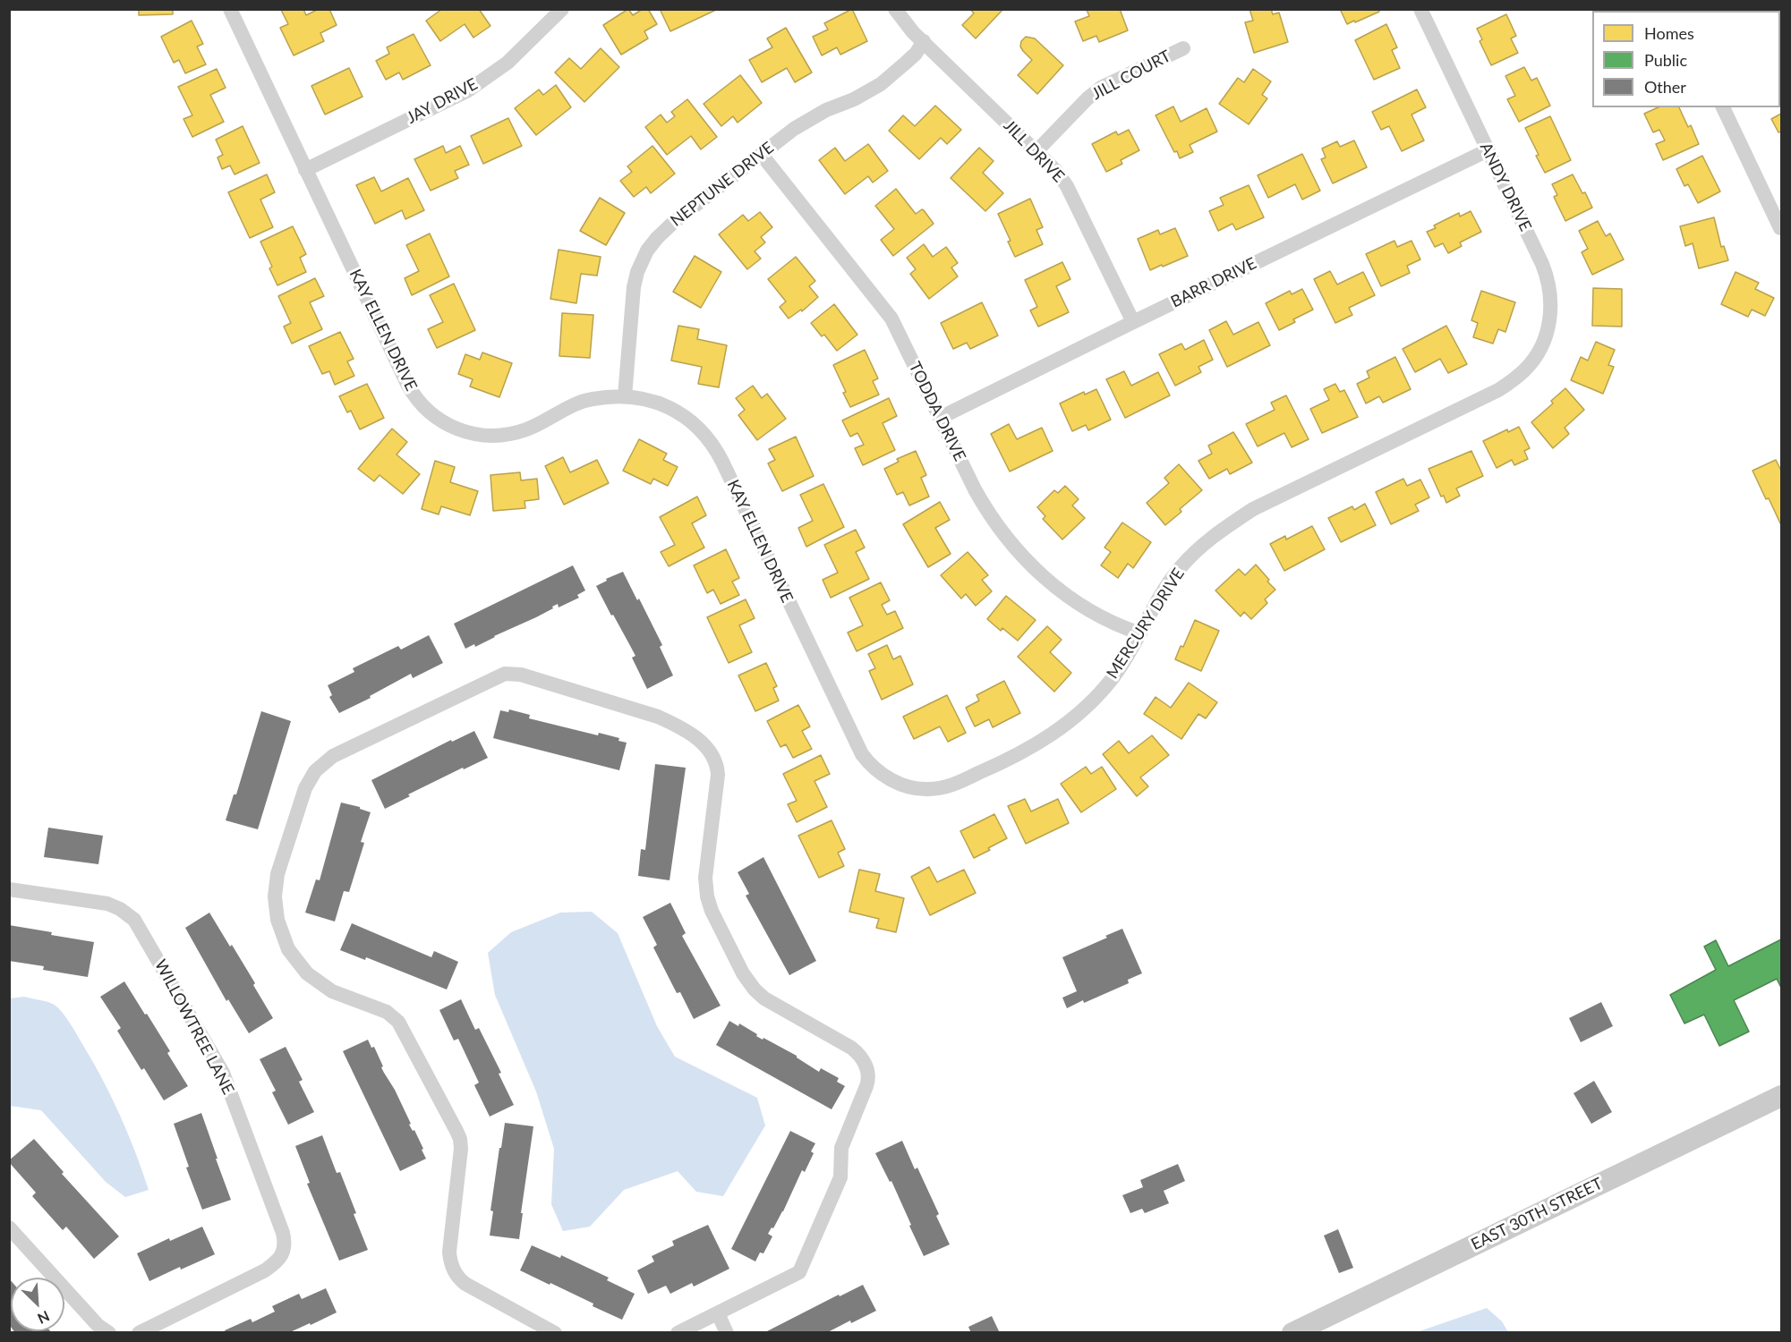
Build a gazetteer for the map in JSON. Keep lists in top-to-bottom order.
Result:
{
  "streets": {
    "main road": ["EAST 30TH STREET"],
    "street": [
      "JILL COURT",
      "JAY DRIVE",
      "JILL DRIVE",
      "NEPTUNE DRIVE",
      "ANDY DRIVE",
      "BARR DRIVE",
      "KAY ELLEN DRIVE",
      "TODDA DRIVE",
      "MERCURY DRIVE",
      "WILLOWTREE LANE"
    ]
  },
  "crossings": [
    ["JILL COURT", "JILL DRIVE"],
    ["JAY DRIVE", "KAY ELLEN DRIVE"],
    ["JILL DRIVE", "NEPTUNE DRIVE"],
    ["JILL DRIVE", "BARR DRIVE"],
    ["NEPTUNE DRIVE", "KAY ELLEN DRIVE"],
    ["NEPTUNE DRIVE", "TODDA DRIVE"],
    ["ANDY DRIVE", "BARR DRIVE"],
    ["ANDY DRIVE", "MERCURY DRIVE"],
    ["BARR DRIVE", "TODDA DRIVE"],
    ["KAY ELLEN DRIVE", "MERCURY DRIVE"],
    ["TODDA DRIVE", "MERCURY DRIVE"]
  ],
  "legend": ["Homes", "Public", "Other"],
  "north": "bottom right"
}
